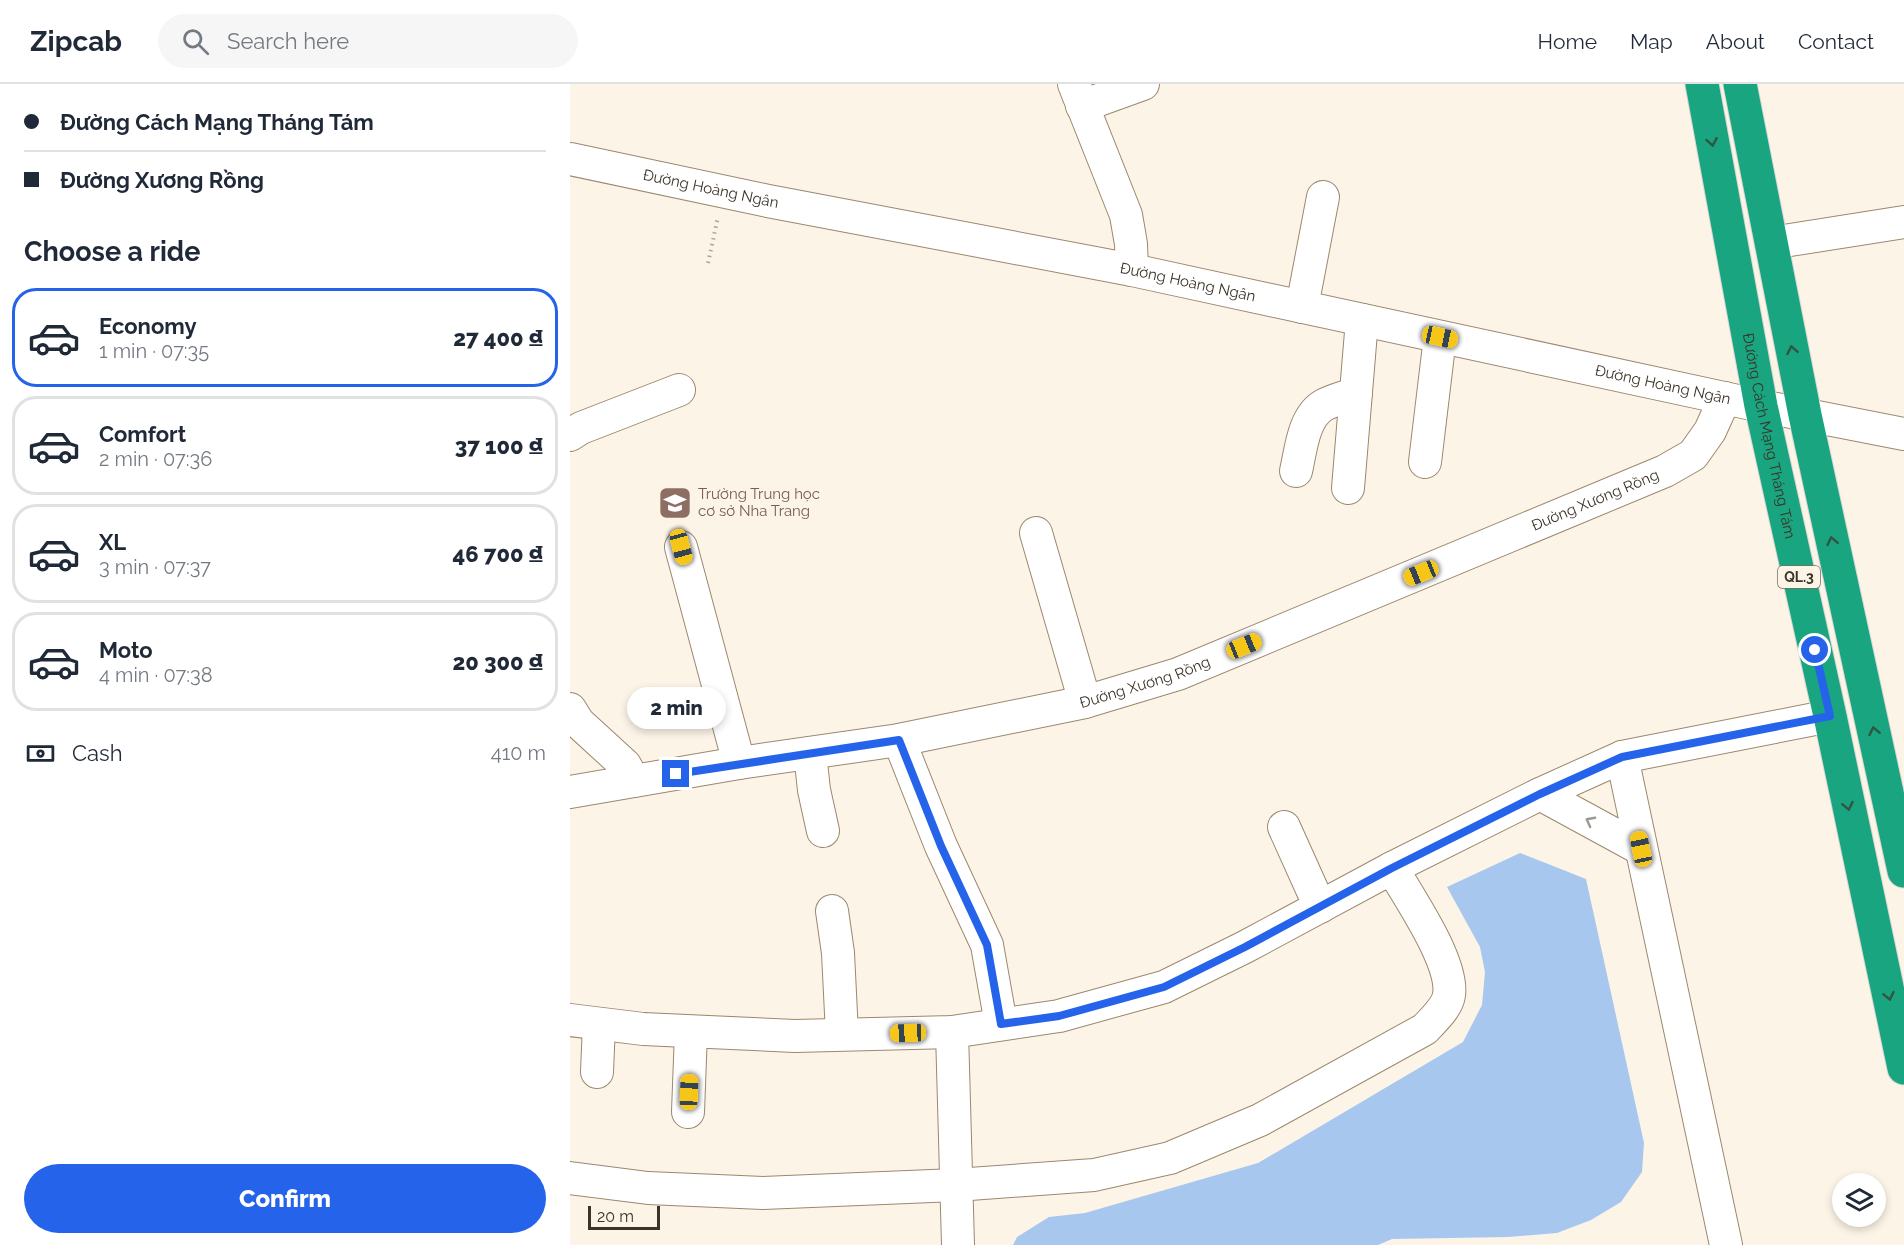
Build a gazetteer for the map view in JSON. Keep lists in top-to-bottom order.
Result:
{
  "streets": {
    "highway": ["Đường Cách Mạng Tháng Tám", "QL.3"],
    "street": ["Đường Hoàng Ngân", "Đường Xương Rồng"]
  },
  "crossings": [
    ["Đường Hoàng Ngân", "Đường Cách Mạng Tháng Tám"],
    ["Đường Hoàng Ngân", "Đường Xương Rồng"],
    ["Đường Hoàng Ngân", "QL.3"]
  ],
  "places": {
    "school or university": ["Trường Trung học cơ sở Nha Trang"]
  },
  "scale_bar": "20 m",
  "page": {
    "header": "Zipcab",
    "search": "Search here",
    "nav": [
      "Home",
      "Map",
      "About",
      "Contact"
    ],
    "banner": ["Đường Cách Mạng Tháng Tám", "Đường Xương Rồng"],
    "heading": "Choose a ride",
    "list": [
      {
        "name": "Economy",
        "note": "1 min · 07:35",
        "value": "27 400 ₫"
      },
      {
        "name": "Comfort",
        "note": "2 min · 07:36",
        "value": "37 100 ₫"
      },
      {
        "name": "XL",
        "note": "3 min · 07:37",
        "value": "46 700 ₫"
      },
      {
        "name": "Moto",
        "note": "4 min · 07:38",
        "value": "20 300 ₫"
      }
    ],
    "bubble": "2 min",
    "pay": ["Cash", "410 m"],
    "buttons": "Confirm",
    "scale": "20 m"
  }
}
